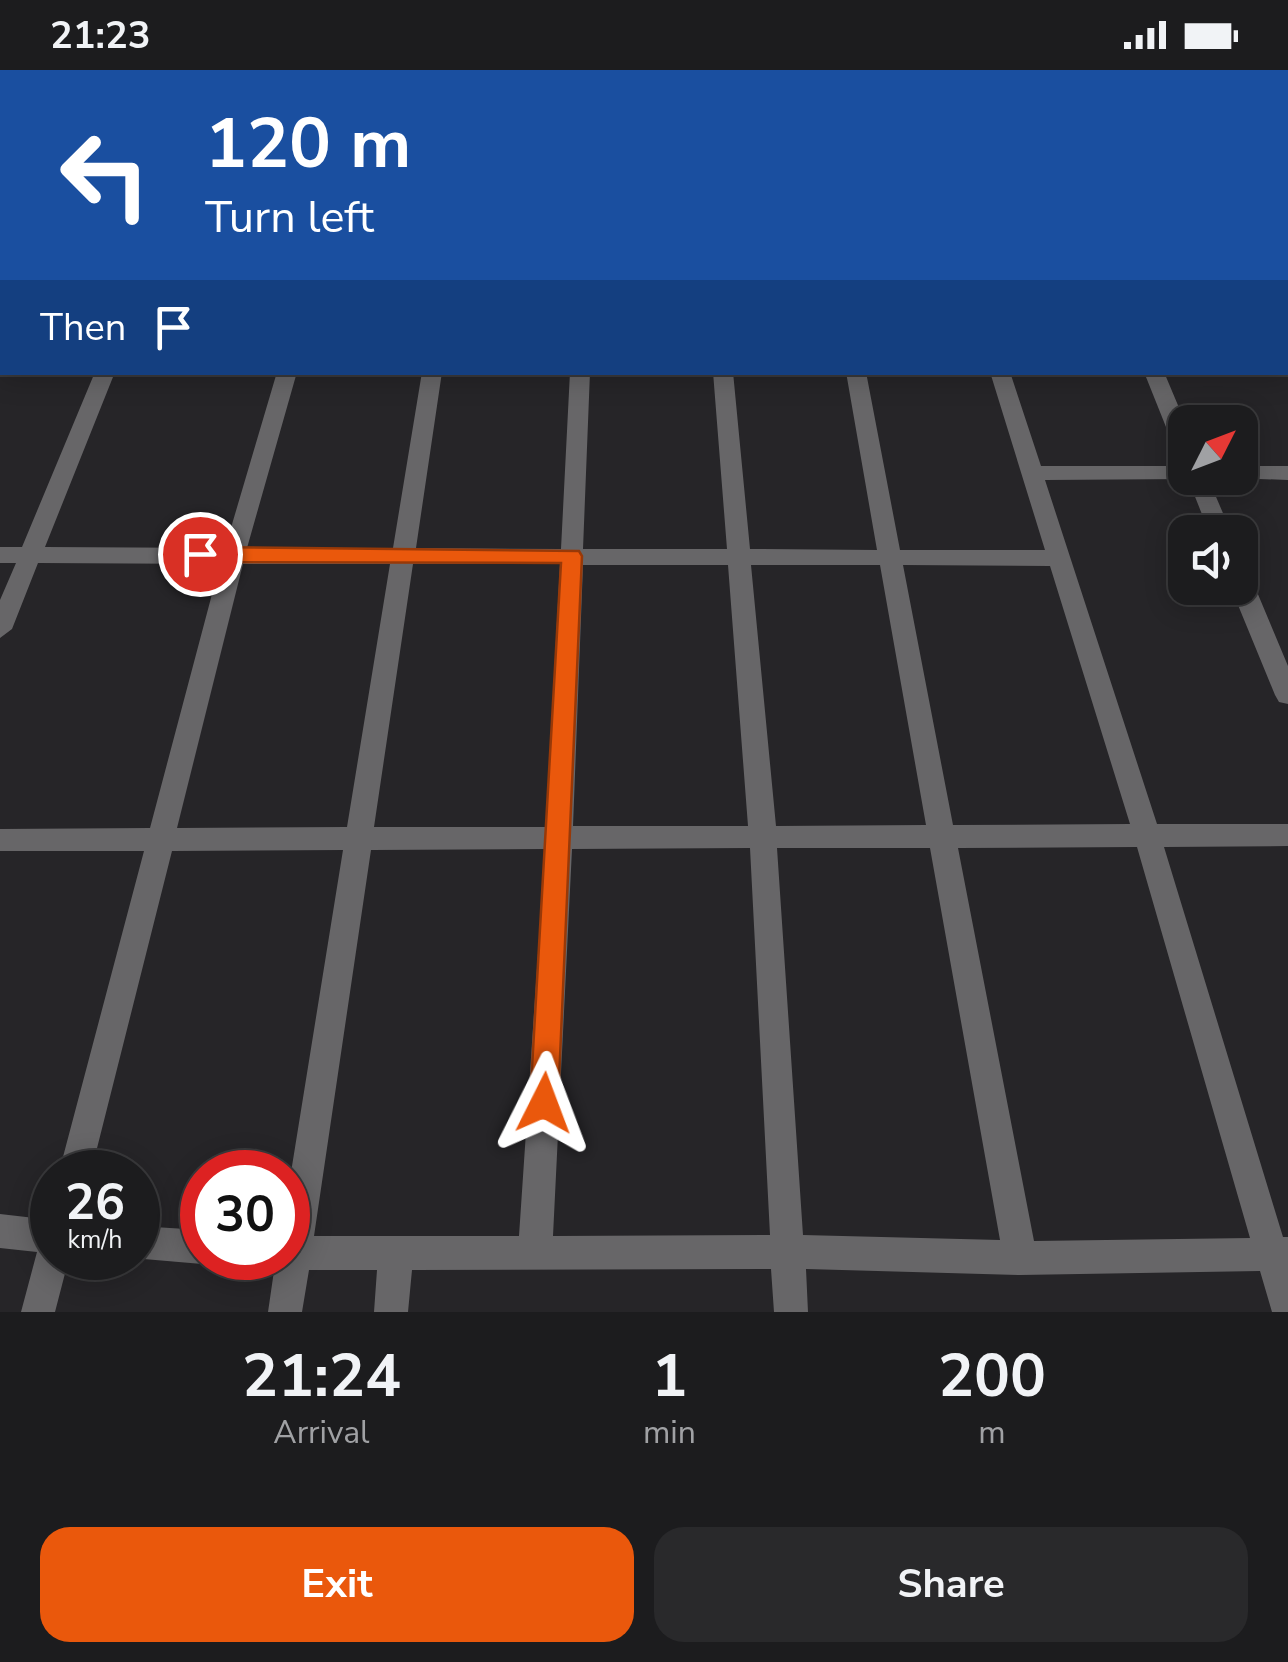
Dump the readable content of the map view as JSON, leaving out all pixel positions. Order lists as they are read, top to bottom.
{
  "north": "top right",
  "page": {
    "status": "21:23",
    "turn": ["120 m", "Turn left"],
    "then": "Then",
    "speed": "26 km/h",
    "limit": "30",
    "eta": [
      "21:24",
      "Arrival",
      "1",
      "min",
      "200",
      "m"
    ],
    "buttons": ["Exit", "Share"]
  }
}
